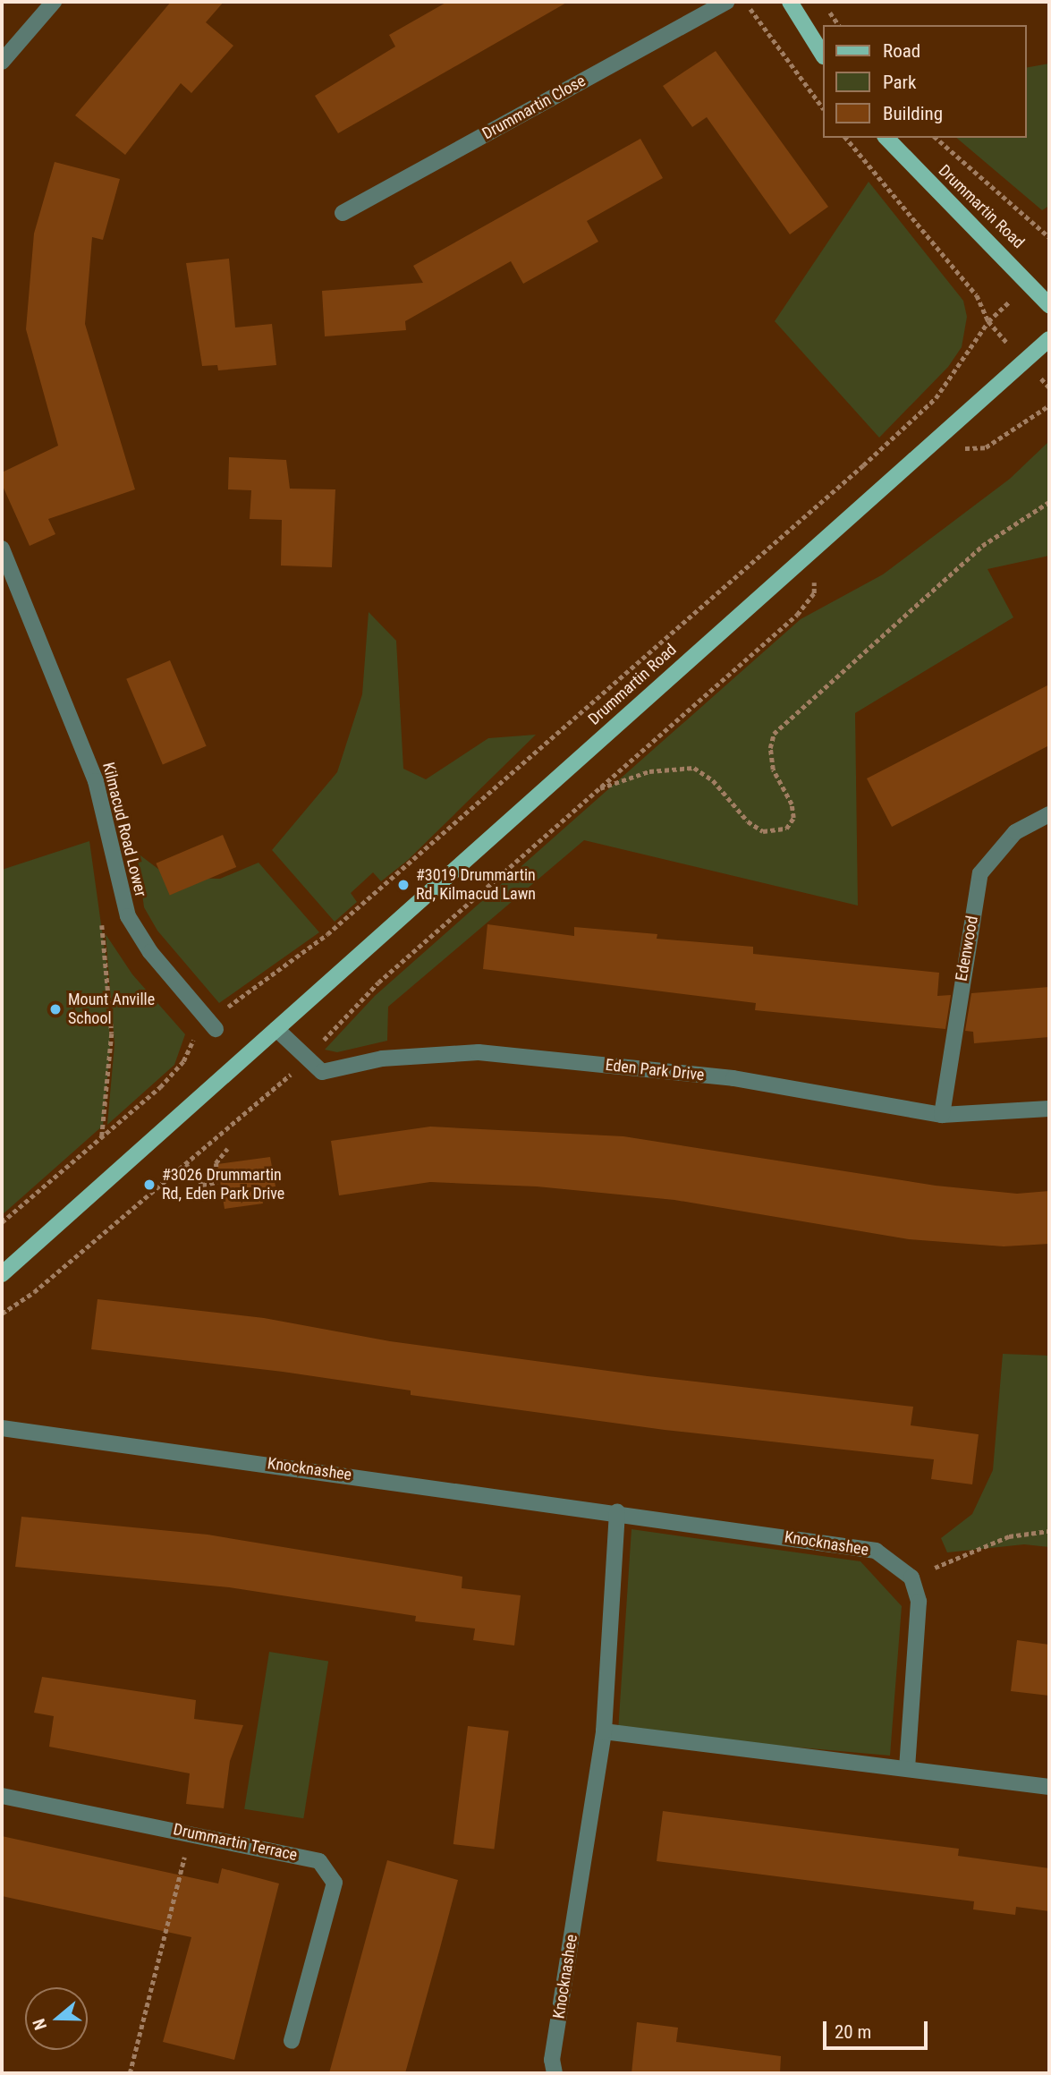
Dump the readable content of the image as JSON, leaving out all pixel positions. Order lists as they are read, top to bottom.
{
  "streets": {
    "main road": ["Drummartin Road"],
    "street": [
      "Drummartin Close",
      "Kilmacud Road Lower",
      "Edenwood",
      "Eden Park Drive",
      "Knocknashee",
      "Drummartin Terrace"
    ]
  },
  "crossings": [
    ["Drummartin Road", "Eden Park Drive"],
    ["Edenwood", "Eden Park Drive"]
  ],
  "places": ["#3019 Drummartin Rd, Kilmacud Lawn", "Mount Anville School", "#3026 Drummartin Rd, Eden Park Drive"],
  "legend": ["Road", "Park", "Building"],
  "scale_bar": "20 m",
  "north": "left"
}
